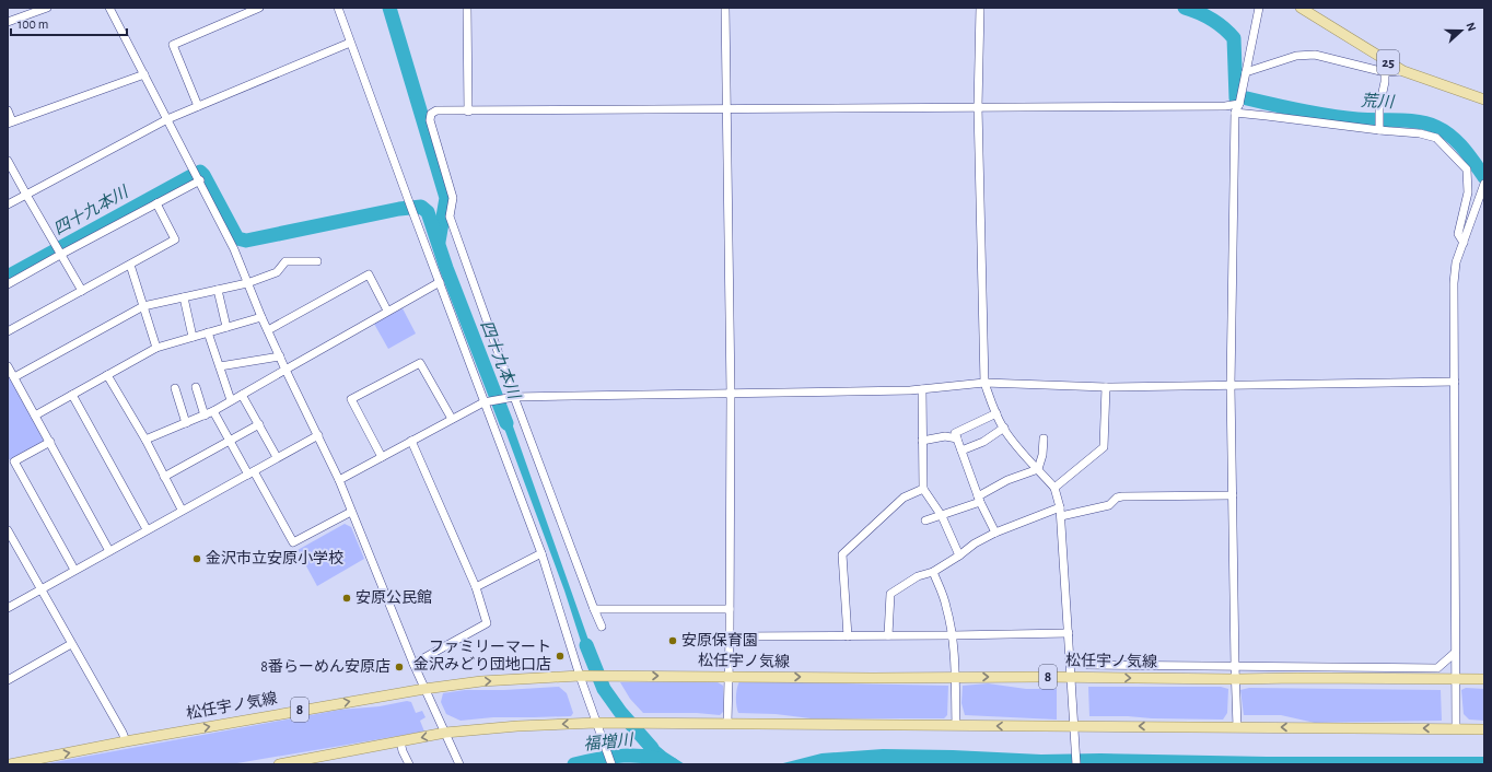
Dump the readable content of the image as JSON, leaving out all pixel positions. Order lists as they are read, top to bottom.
{
  "streets": {
    "main road": ["25", "松任宇ノ気線", "8"]
  },
  "water": ["荒川", "四十九本川", "福増川"],
  "places": [
    "金沢市立安原小学校",
    "安原公民館",
    "安原保育園",
    "ファミリーマート 金沢みどり団地口店",
    "8番らーめん安原店"
  ],
  "scale_bar": "100 m",
  "north": "right"
}
